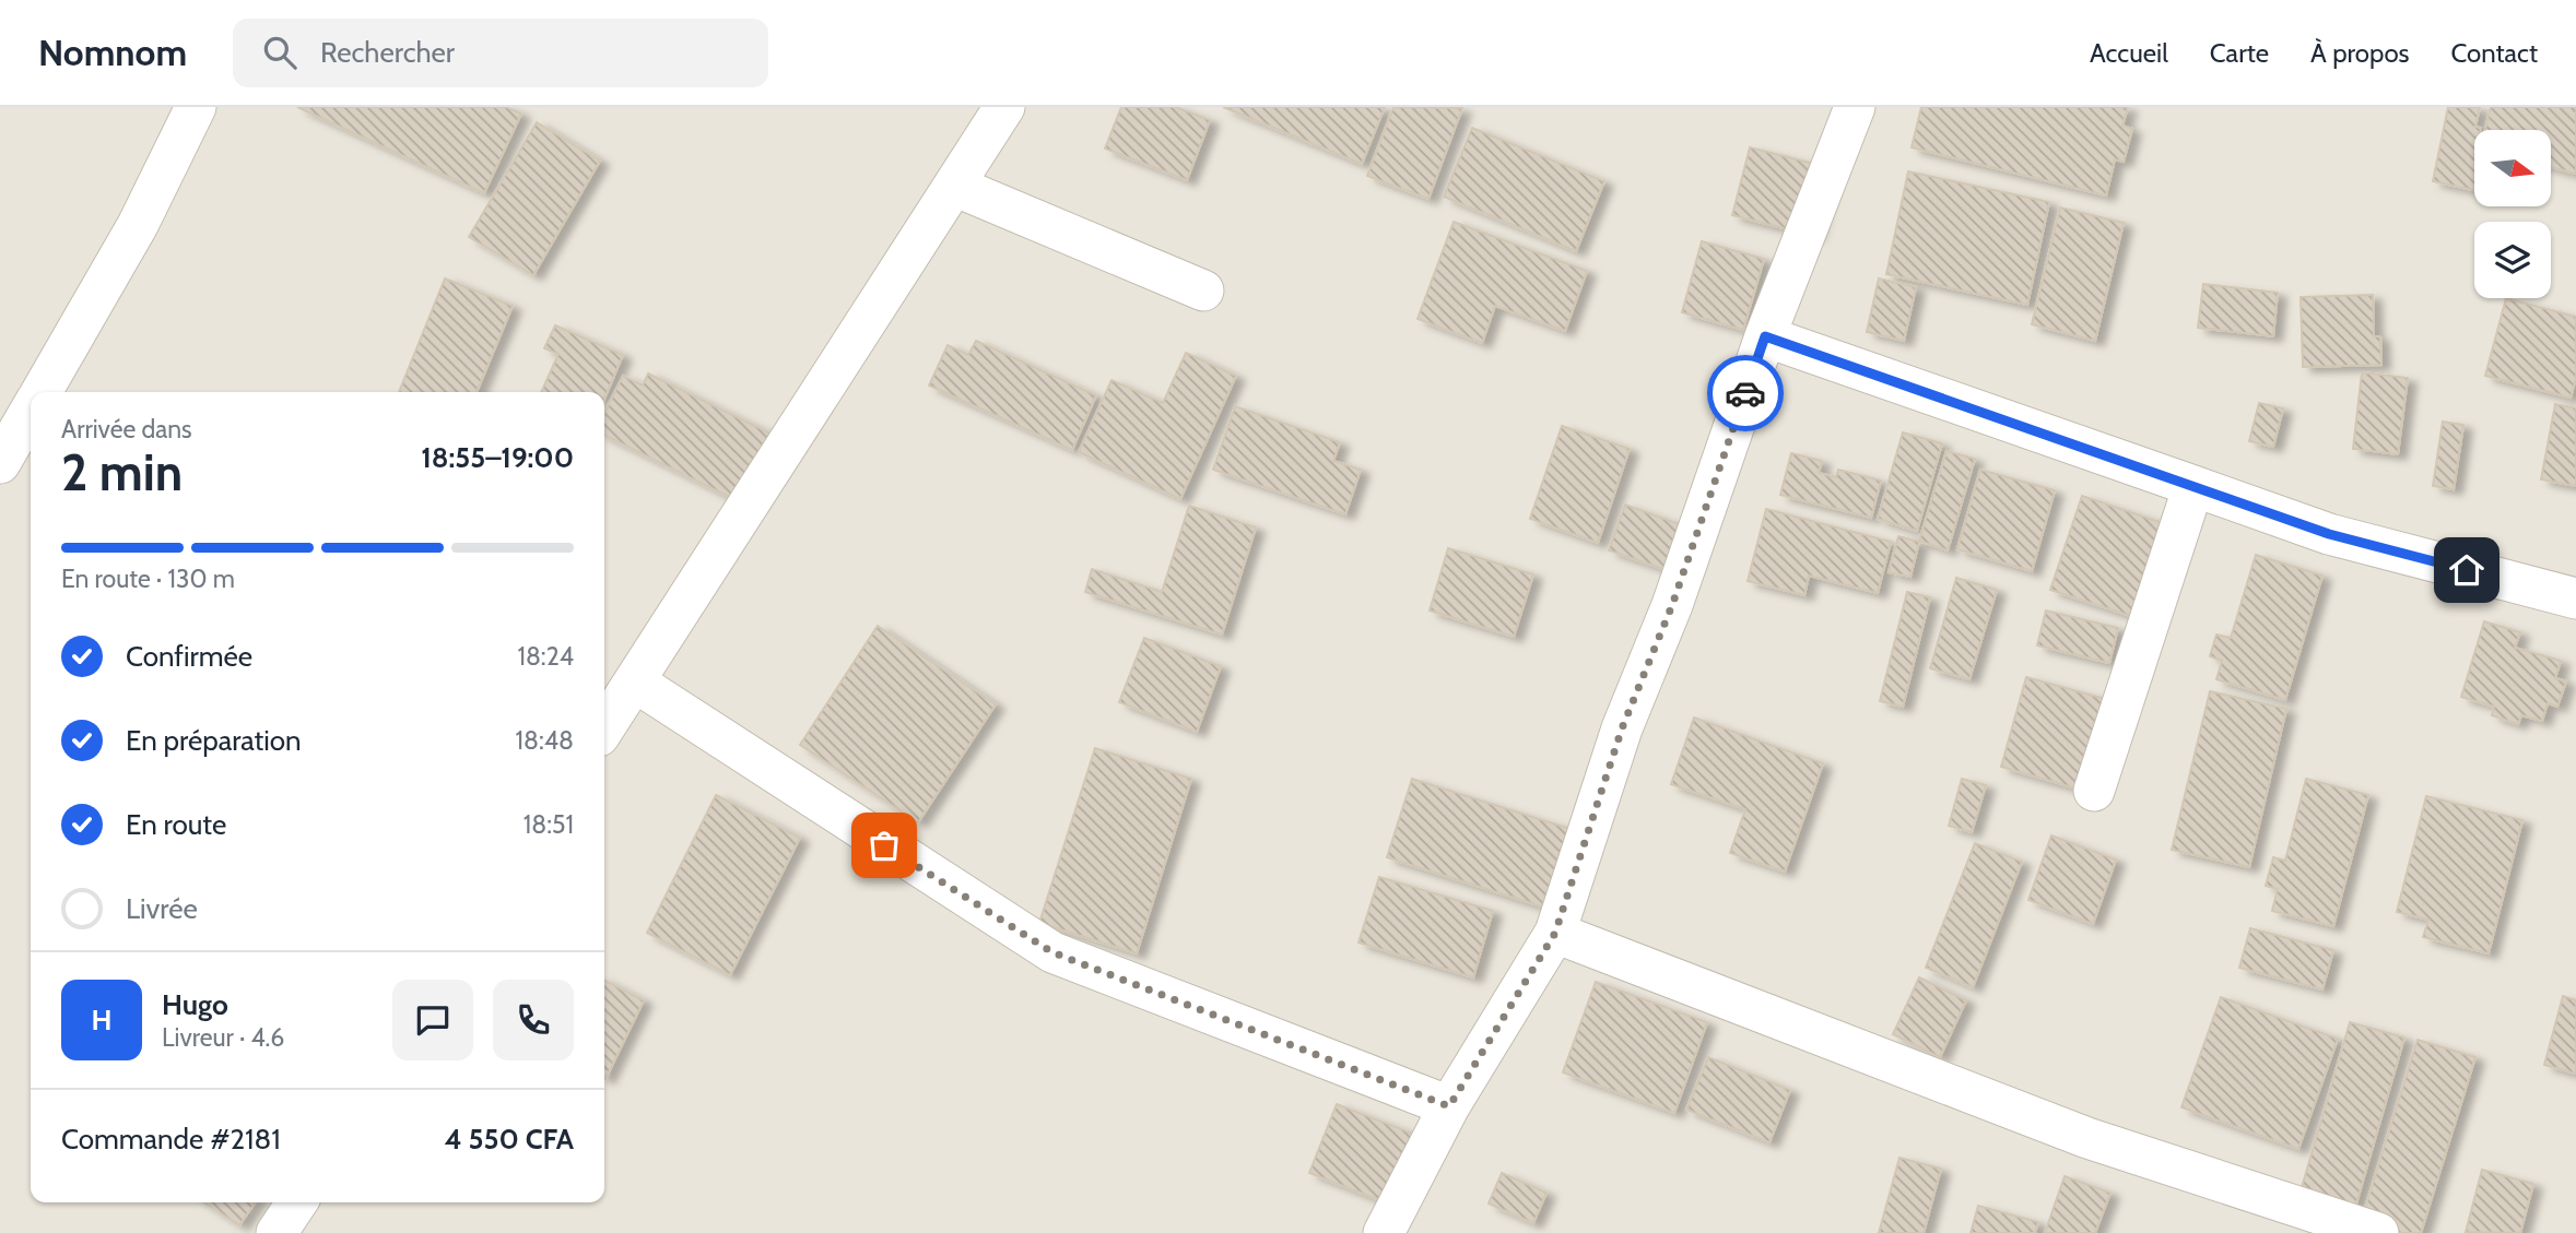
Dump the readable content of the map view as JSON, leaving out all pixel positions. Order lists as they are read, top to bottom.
{
  "north": "right",
  "page": {
    "header": "Nomnom",
    "search": "Rechercher",
    "nav": [
      "Accueil",
      "Carte",
      "À propos",
      "Contact"
    ],
    "heading": ["2 min", "Arrivée dans", "18:55–19:00"],
    "panel": [
      "Hugo",
      "Livreur · 4.6",
      "Commande #2181",
      "4 550 CFA"
    ],
    "bar": "En route · 130 m",
    "list": [
      ["Confirmée", "18:24"],
      ["En préparation", "18:48"],
      ["En route", "18:51"],
      "Livrée"
    ],
    "round": "H"
  }
}
